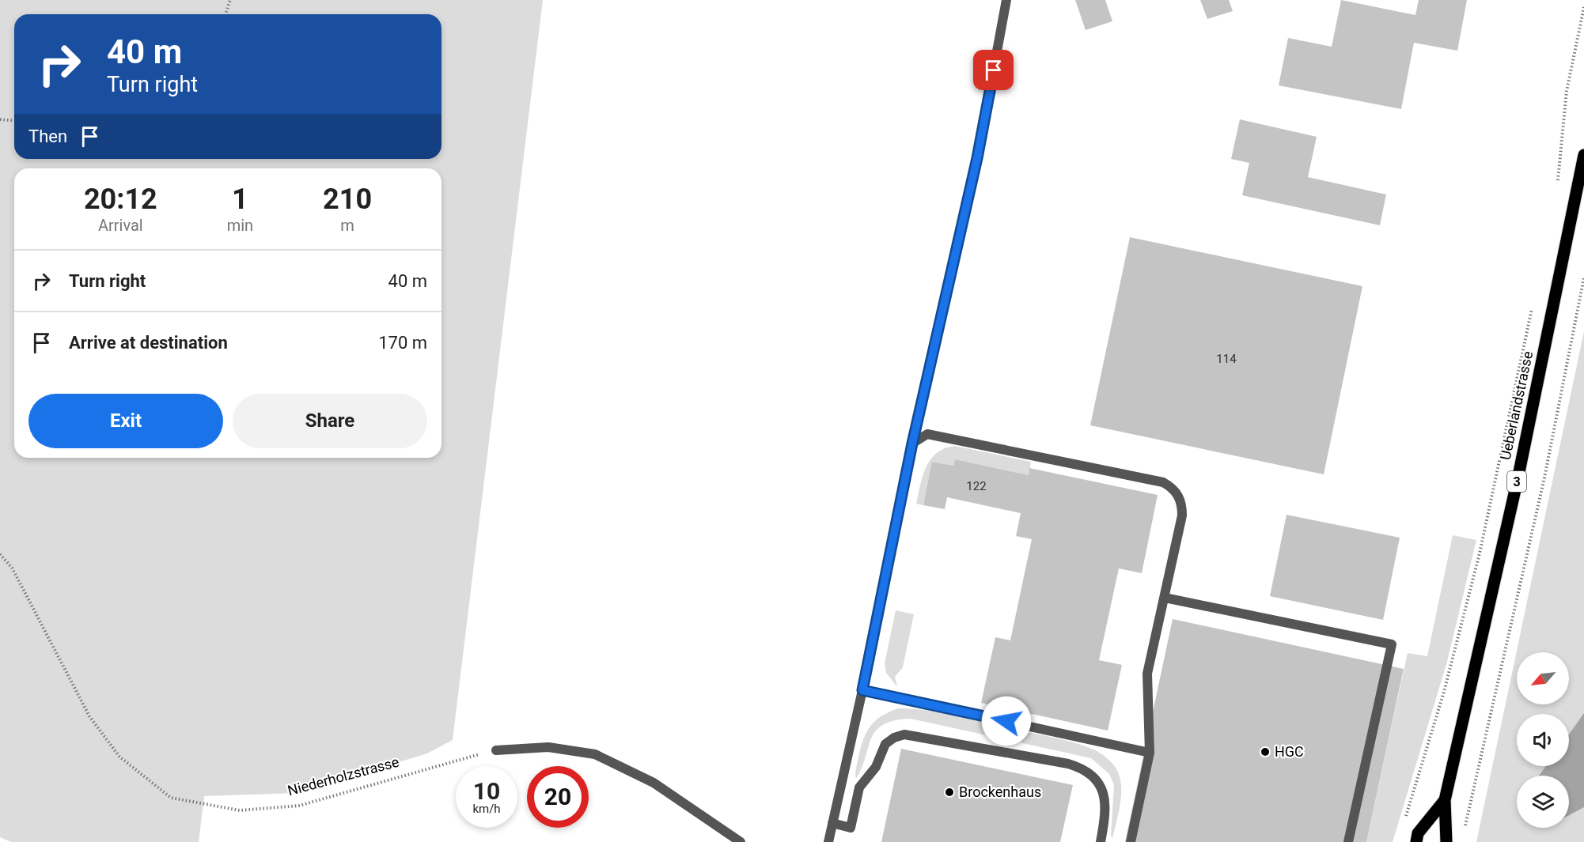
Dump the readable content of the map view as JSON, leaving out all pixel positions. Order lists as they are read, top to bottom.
{
  "streets": {
    "main road": ["Ueberlandstrasse", "3"],
    "path": ["Niederholzstrasse"]
  },
  "places": ["HGC", "Brockenhaus"],
  "house_numbers": ["114", "122"],
  "north": "bottom left",
  "page": {
    "turn": ["40 m", "Turn right"],
    "then": "Then",
    "eta": [
      "20:12",
      "Arrival",
      "1",
      "min",
      "210",
      "m"
    ],
    "list": [
      {
        "name": "Turn right",
        "value": "40 m"
      },
      {
        "name": "Arrive at destination",
        "value": "170 m"
      }
    ],
    "buttons": ["Exit", "Share"],
    "speed": "10 km/h",
    "limit": "20"
  }
}
